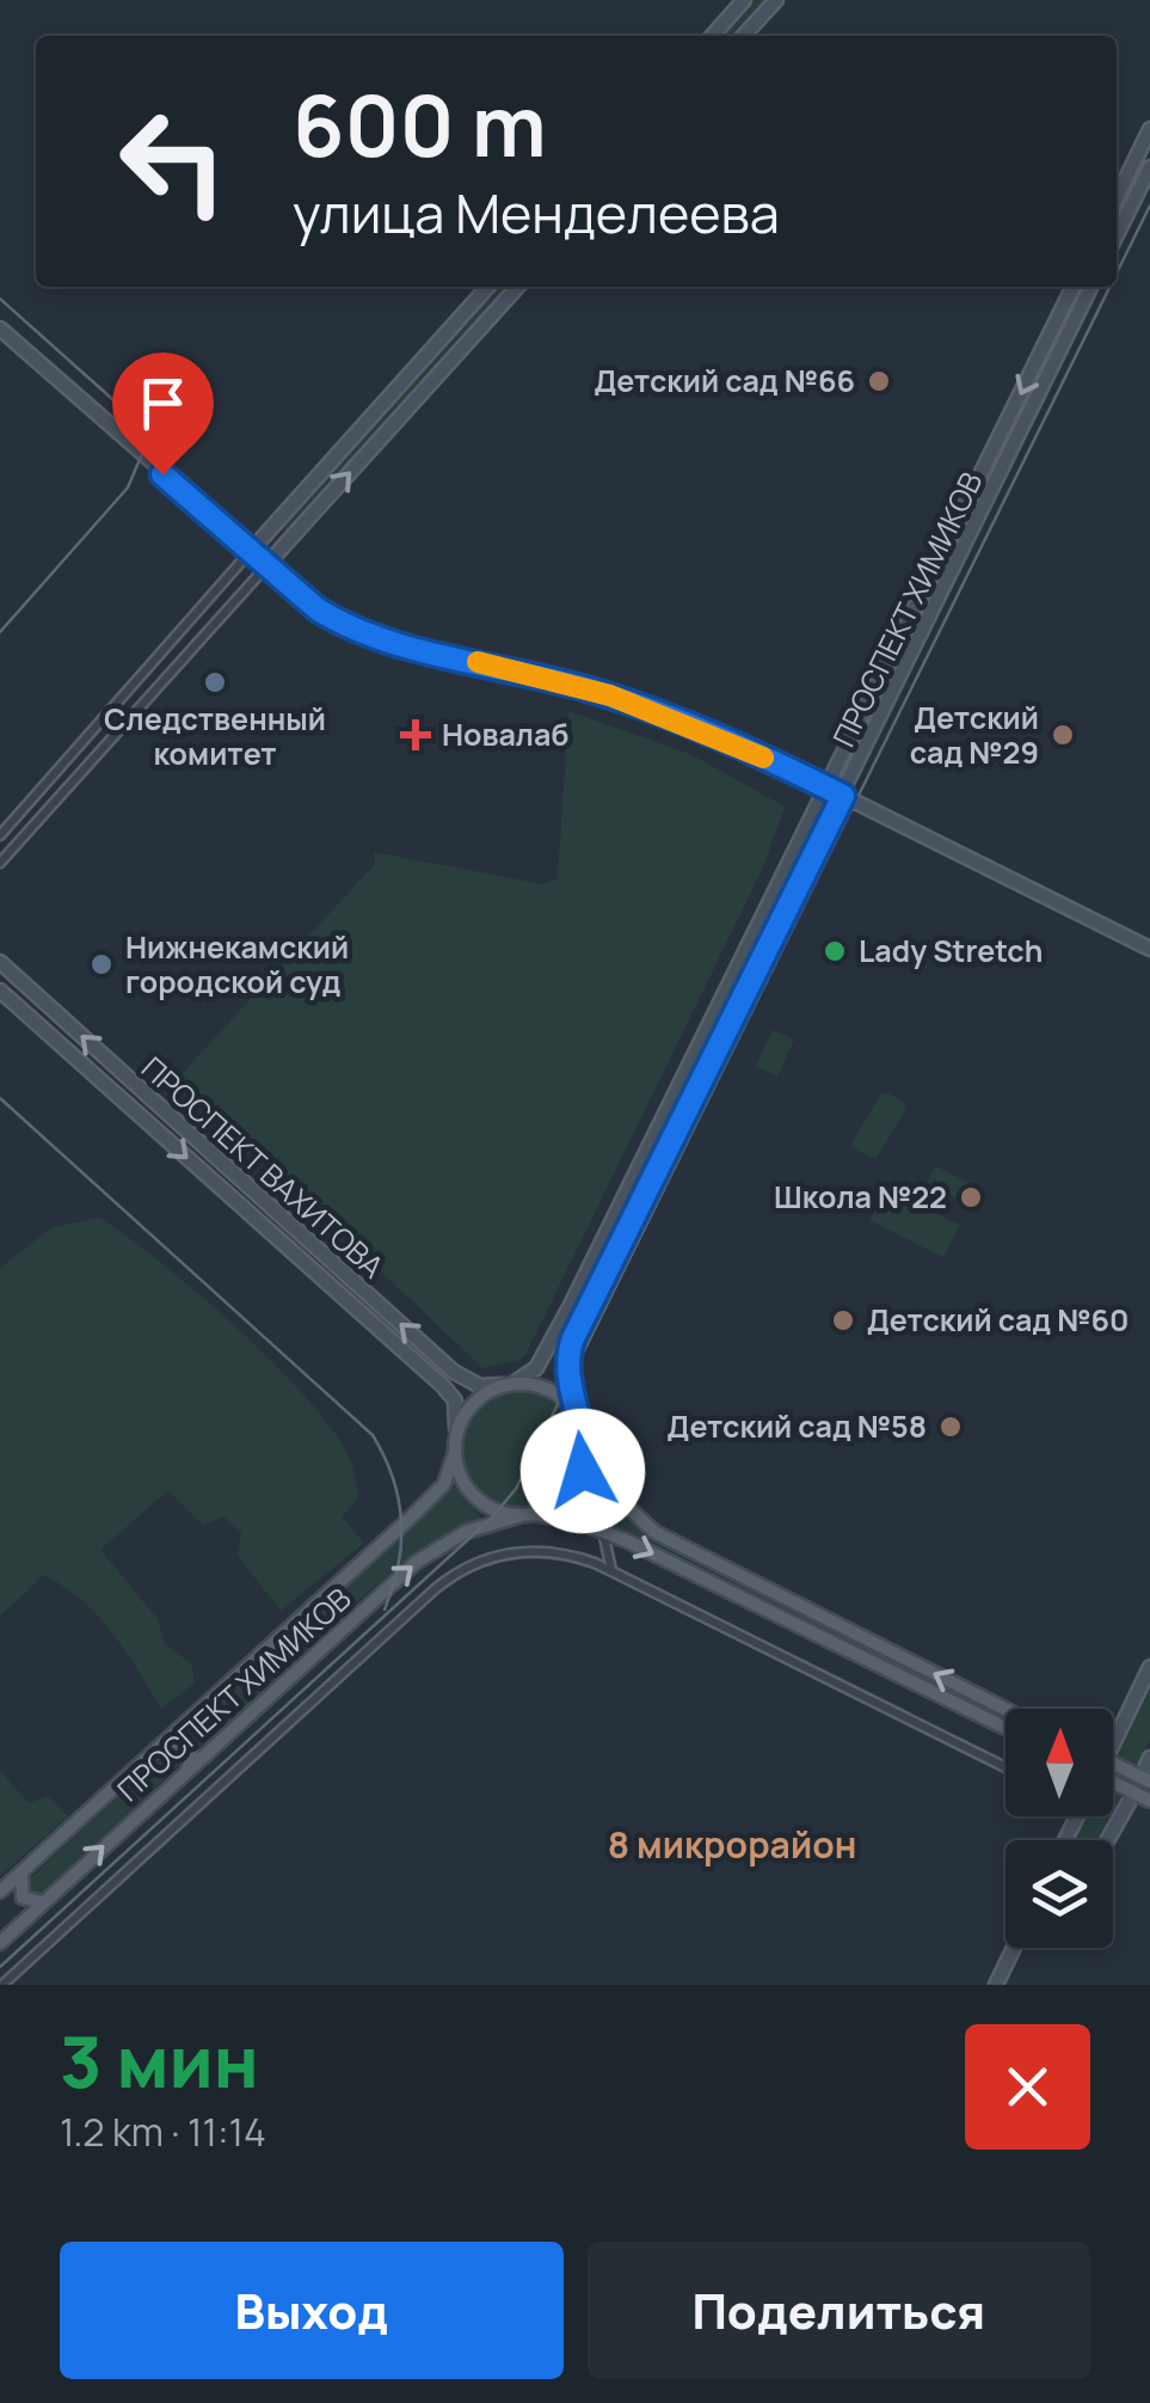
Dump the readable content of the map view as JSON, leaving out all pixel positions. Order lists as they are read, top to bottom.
{
  "streets": {
    "main road": ["ПРОСПЕКТ ХИМИКОВ", "ПРОСПЕКТ ВАХИТОВА"]
  },
  "crossings": [
    ["ПРОСПЕКТ ХИМИКОВ", "ПРОСПЕКТ ВАХИТОВА"]
  ],
  "districts": ["8 микрорайон"],
  "places": {
    "other": [
      "Детский сад №66",
      "Следственный комитет",
      "Детский сад №29",
      "Lady Stretch",
      "Нижнекамский городской суд",
      "Школа №22",
      "Детский сад №60",
      "Детский сад №58"
    ],
    "health": ["Новалаб"]
  },
  "north": "top",
  "page": {
    "turn": ["600 m", "улица Менделеева"],
    "heading": ["3 мин", "1.2 km · 11:14"],
    "buttons": ["Выход", "Поделиться"]
  }
}
